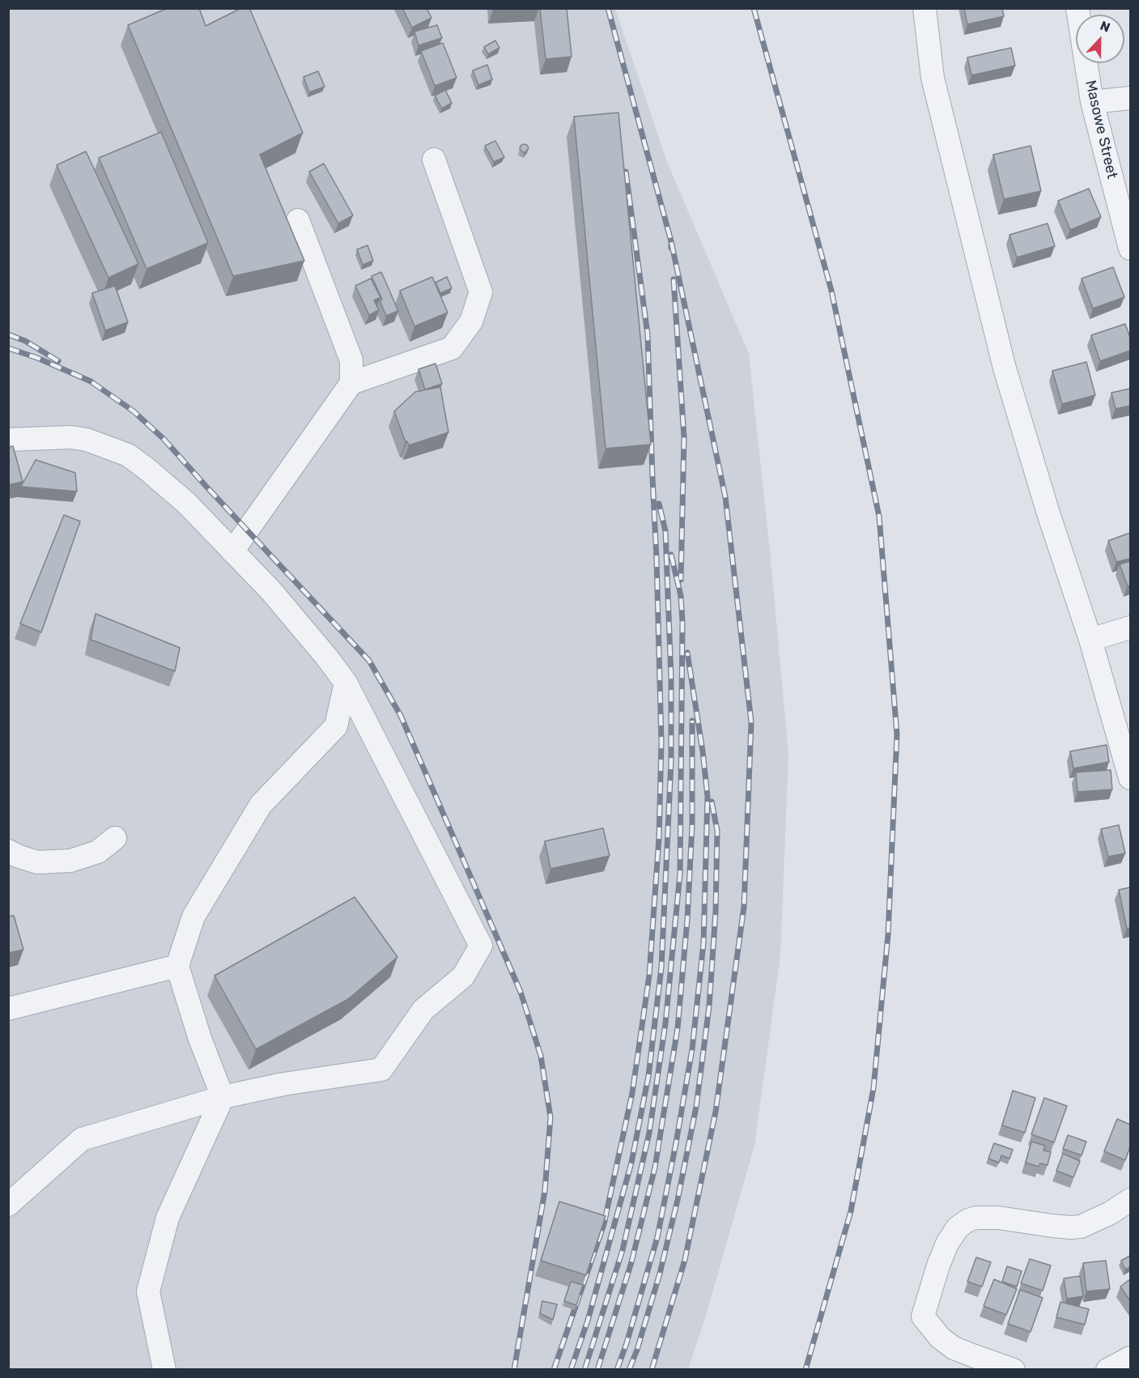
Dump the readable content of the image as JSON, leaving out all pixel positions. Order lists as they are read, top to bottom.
{
  "streets": {
    "street": ["Masowe Street"]
  },
  "north": "top"
}
